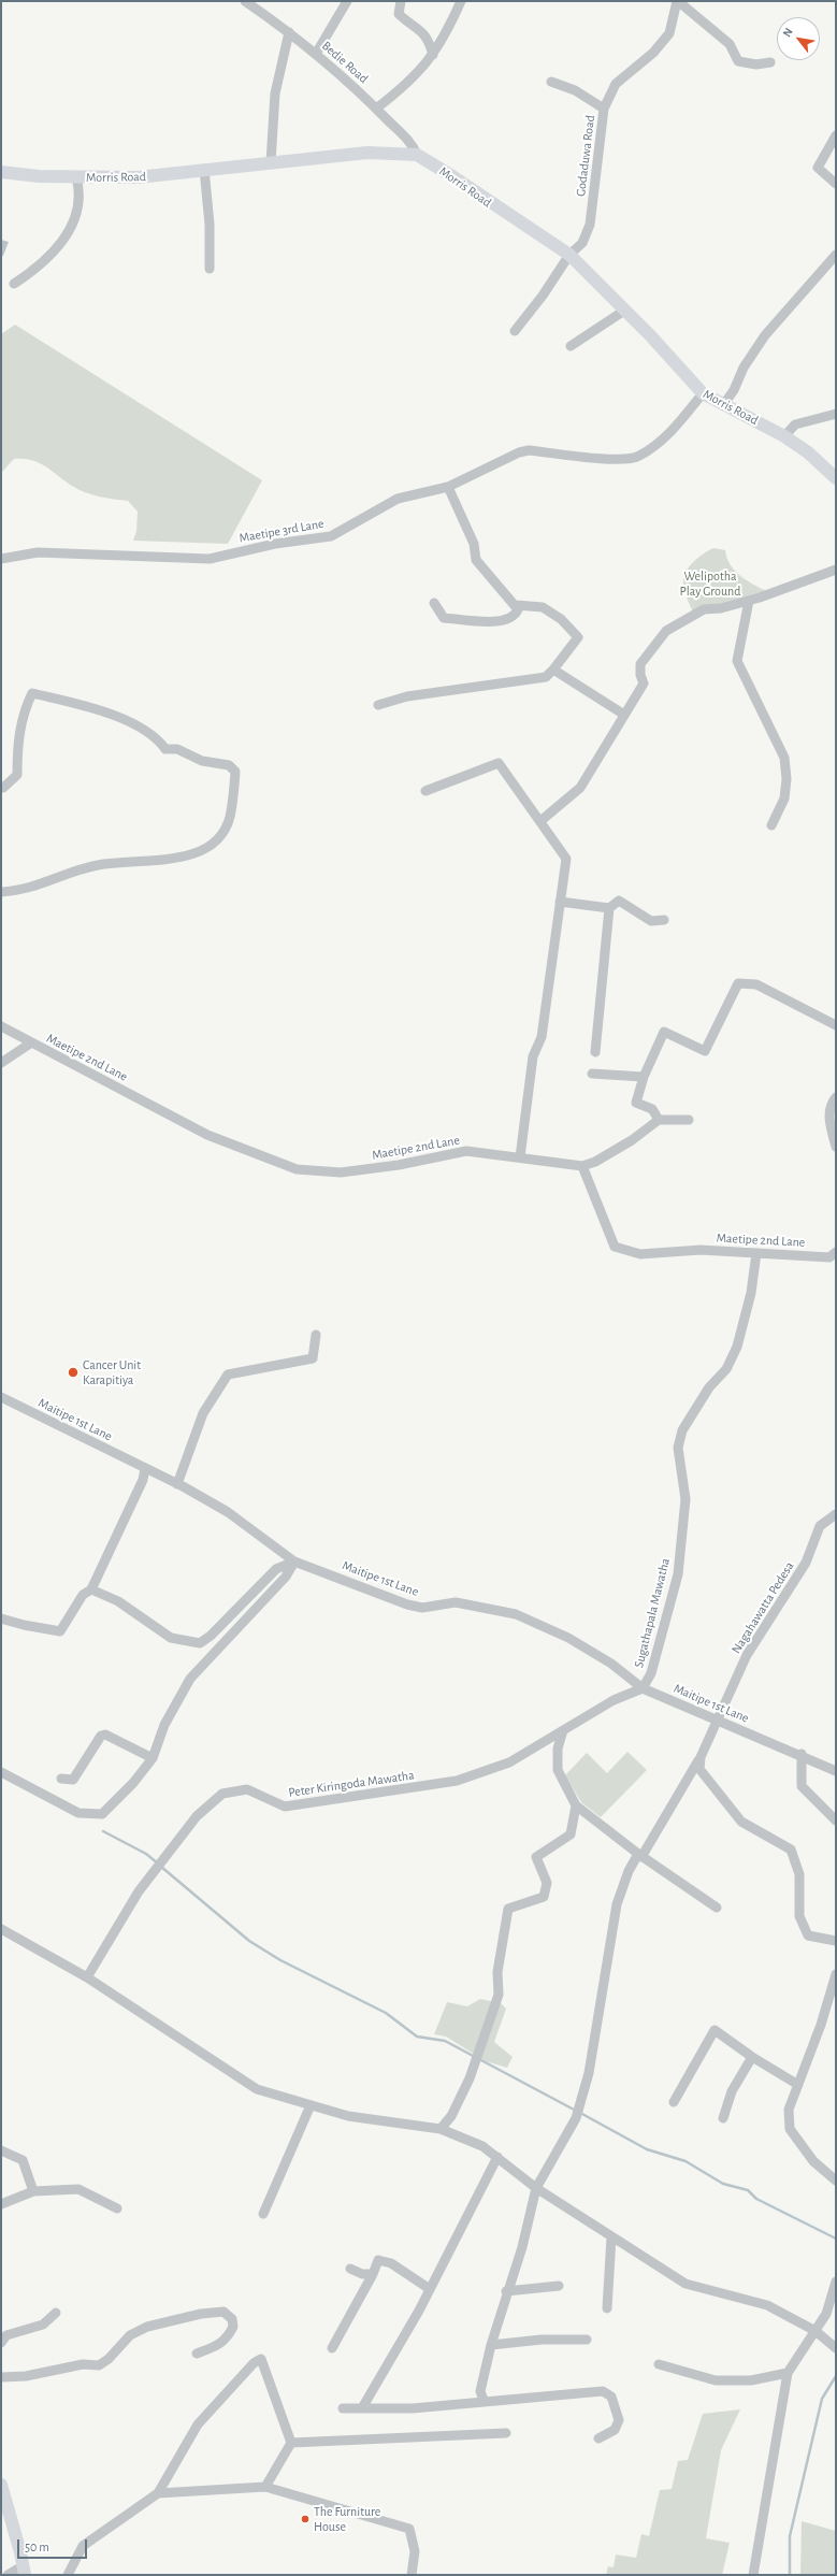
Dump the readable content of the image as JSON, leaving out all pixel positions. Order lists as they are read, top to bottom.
{
  "streets": {
    "main road": ["Morris Road"],
    "street": [
      "Bedie Road",
      "Godaduwa Road",
      "Maetipe 3rd Lane",
      "Maetipe 2nd Lane",
      "Maitipe 1st Lane",
      "Nagahawatta Pedesa",
      "Sugathapala Mawatha",
      "Peter Kiringoda Mawatha"
    ]
  },
  "crossings": [
    ["Bedie Road", "Morris Road"],
    ["Godaduwa Road", "Morris Road"],
    ["Morris Road", "Maetipe 3rd Lane"],
    ["Maetipe 2nd Lane", "Sugathapala Mawatha"],
    ["Maitipe 1st Lane", "Nagahawatta Pedesa"],
    ["Maitipe 1st Lane", "Sugathapala Mawatha"],
    ["Maitipe 1st Lane", "Peter Kiringoda Mawatha"],
    ["Sugathapala Mawatha", "Peter Kiringoda Mawatha"]
  ],
  "parks": ["Welipotha Play Ground"],
  "places": ["Cancer Unit Karapitiya", "The Furniture House"],
  "scale_bar": "50 m",
  "north": "top left"
}
